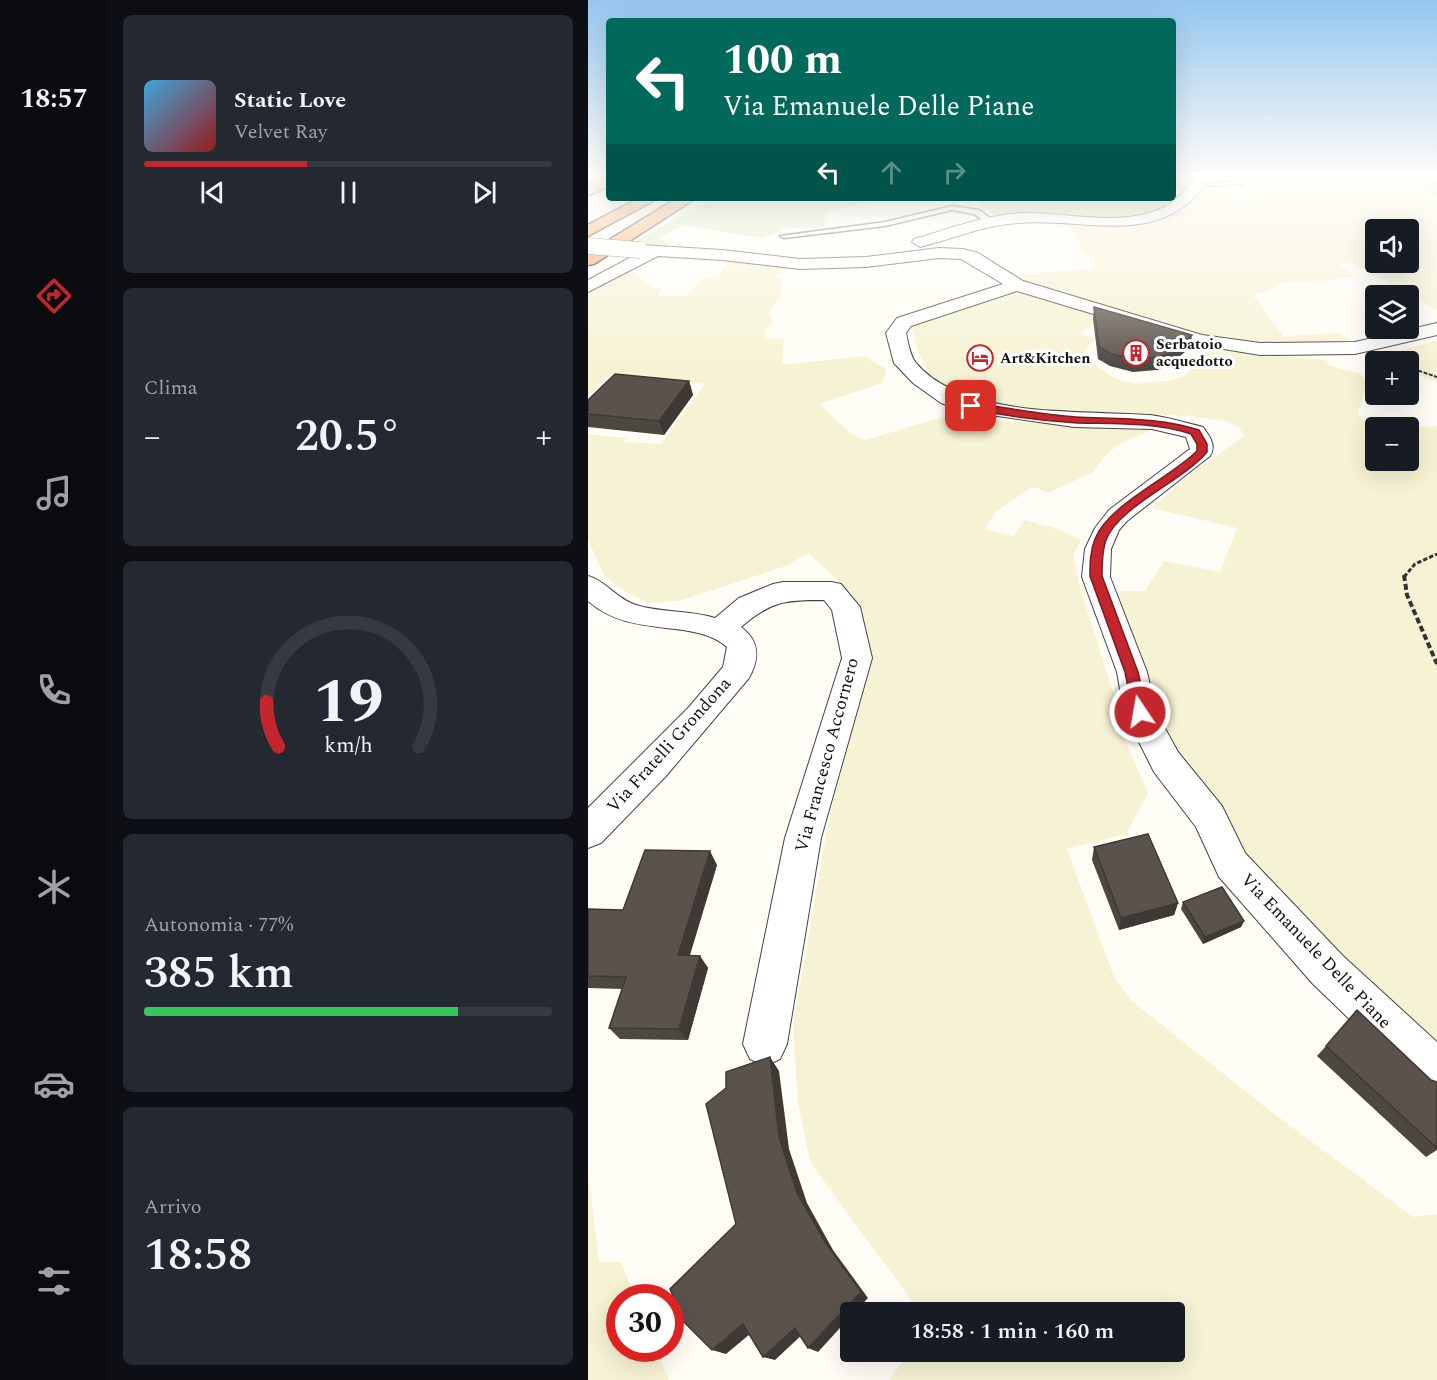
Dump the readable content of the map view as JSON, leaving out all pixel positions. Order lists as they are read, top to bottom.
{
  "streets": {
    "street": ["Via Fratelli Grondona", "Via Francesco Accornero", "Via Emanuele Delle Piane"]
  },
  "crossings": [
    ["Via Fratelli Grondona", "Via Francesco Accornero"]
  ],
  "places": {
    "building": ["Serbatoio acquedotto"],
    "hotel": ["Art&Kitchen"]
  },
  "page": {
    "tabs": "18:57",
    "turn": ["100 m", "Via Emanuele Delle Piane"],
    "song": ["Static Love", "Velvet Ray"],
    "map_buttons": ["+", "−"],
    "tile": [
      "Clima",
      ["Autonomia · 77%", "385 km"],
      ["Arrivo", "18:58"]
    ],
    "heat": ["−", "20.5°", "+"],
    "limit": "30",
    "trip": "18:58 · 1 min · 160 m",
    "gauge": ["19", "km/h"]
  }
}
